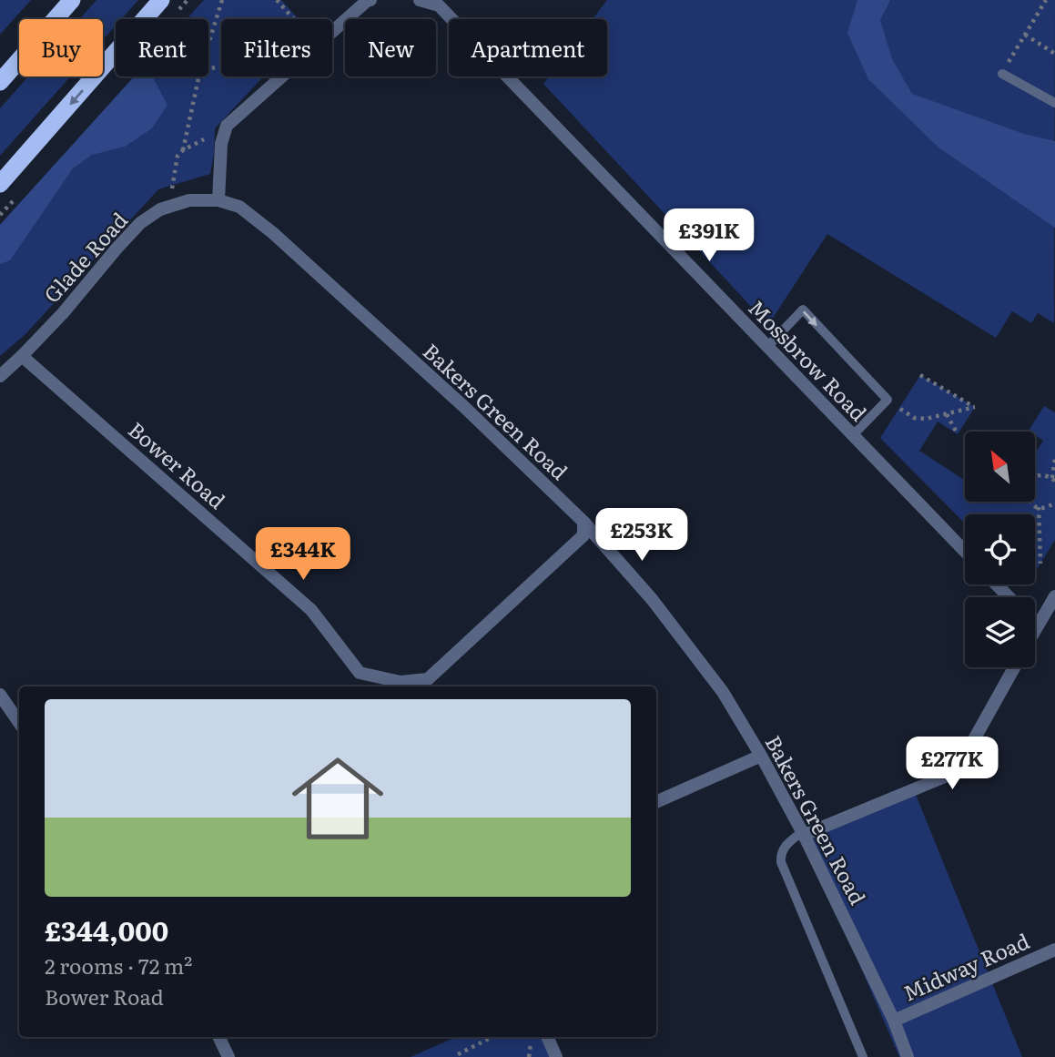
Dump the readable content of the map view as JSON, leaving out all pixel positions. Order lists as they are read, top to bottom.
{
  "streets": {
    "street": [
      "Glade Road",
      "Mossbrow Road",
      "Bakers Green Road",
      "Bower Road",
      "Midway Road"
    ]
  },
  "crossings": [
    ["Glade Road", "Bakers Green Road"],
    ["Glade Road", "Bower Road"],
    ["Bakers Green Road", "Bower Road"],
    ["Bakers Green Road", "Midway Road"]
  ],
  "north": "top left",
  "page": {
    "chip": [
      "Buy",
      "Rent",
      "Filters",
      "New",
      "Apartment"
    ],
    "price": [
      "£391K",
      "£253K",
      "£344K",
      "£277K"
    ],
    "list": [
      {
        "name": "£344,000",
        "note": "2 rooms · 72 m² · Bower Road"
      }
    ]
  }
}
